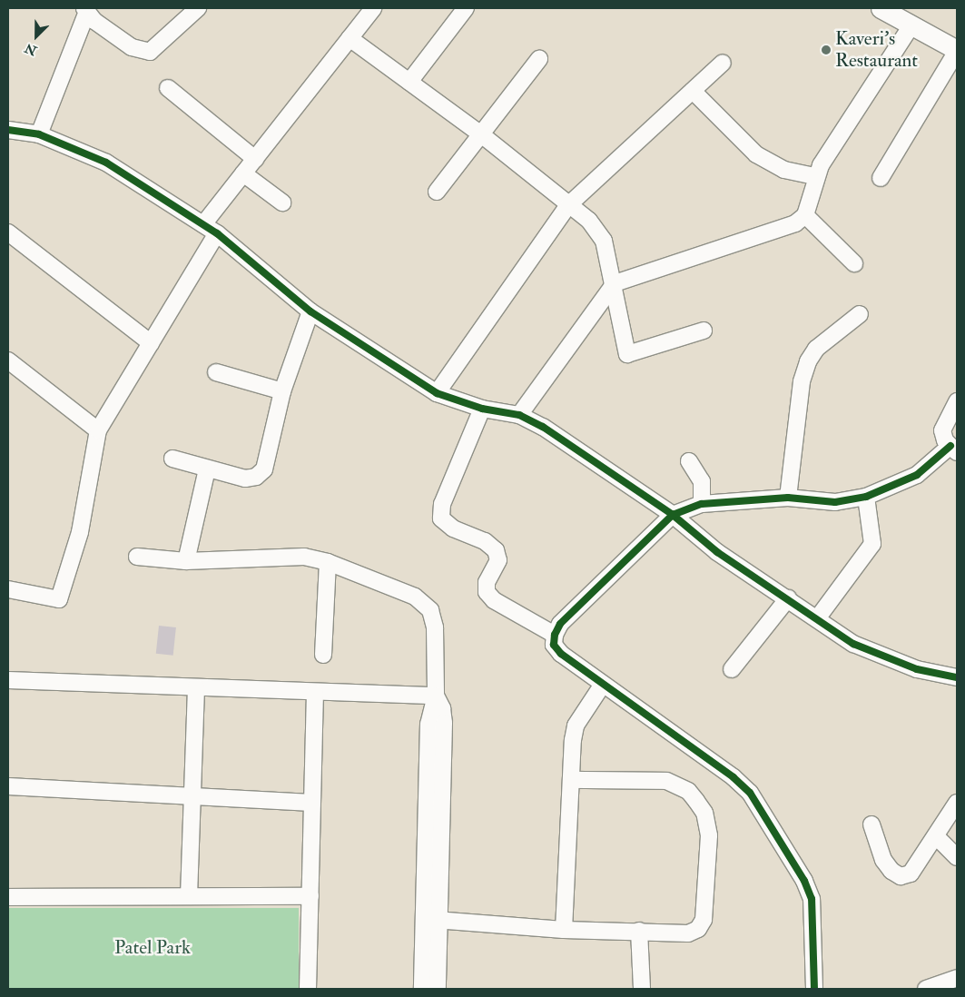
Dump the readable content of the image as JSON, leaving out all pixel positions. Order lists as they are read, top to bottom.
{
  "parks": ["Patel Park"],
  "places": ["Kaveri's Restaurant"],
  "north": "bottom left"
}
